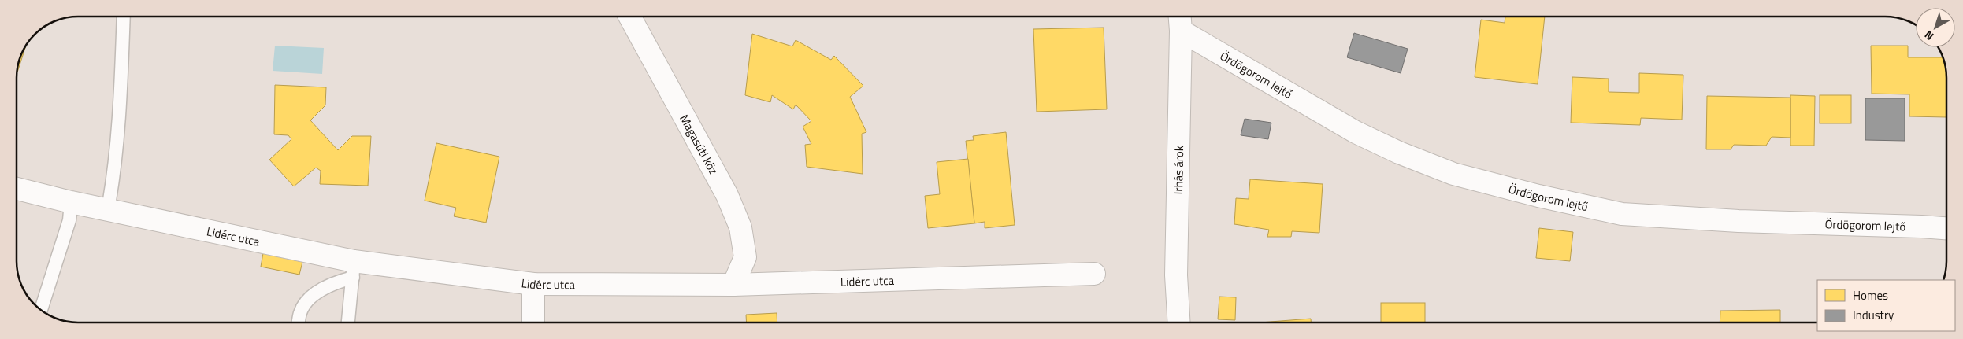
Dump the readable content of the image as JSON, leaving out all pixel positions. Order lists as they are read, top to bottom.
{
  "streets": {
    "street": [
      "Ördögorom lejtő",
      "Magasúti köz",
      "Irhás árok",
      "Lidérc utca"
    ]
  },
  "crossings": [
    ["Ördögorom lejtő", "Irhás árok"],
    ["Magasúti köz", "Lidérc utca"]
  ],
  "legend": ["Homes", "Industry"],
  "north": "bottom left"
}
